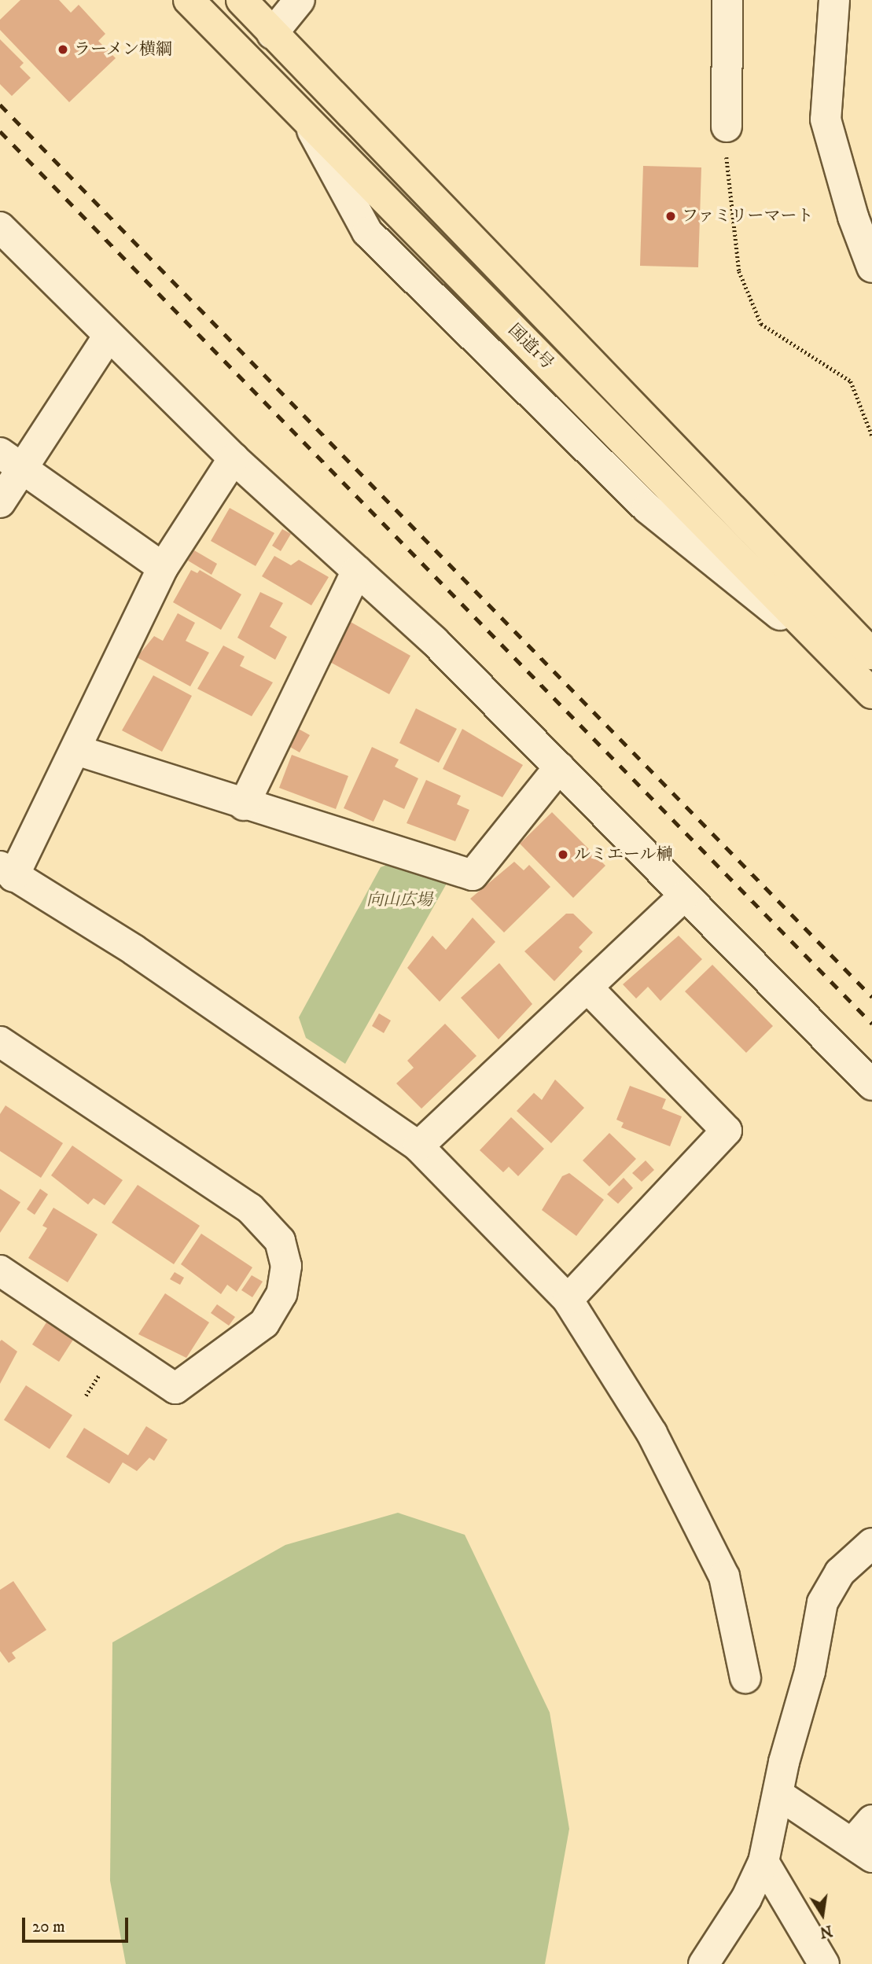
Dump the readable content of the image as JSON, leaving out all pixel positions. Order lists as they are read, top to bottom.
{
  "streets": {
    "highway": ["国道1号"]
  },
  "parks": ["向山広場"],
  "places": ["ラーメン横綱", "ファミリーマート", "ルミエール榊"],
  "scale_bar": "20 m",
  "north": "bottom"
}
